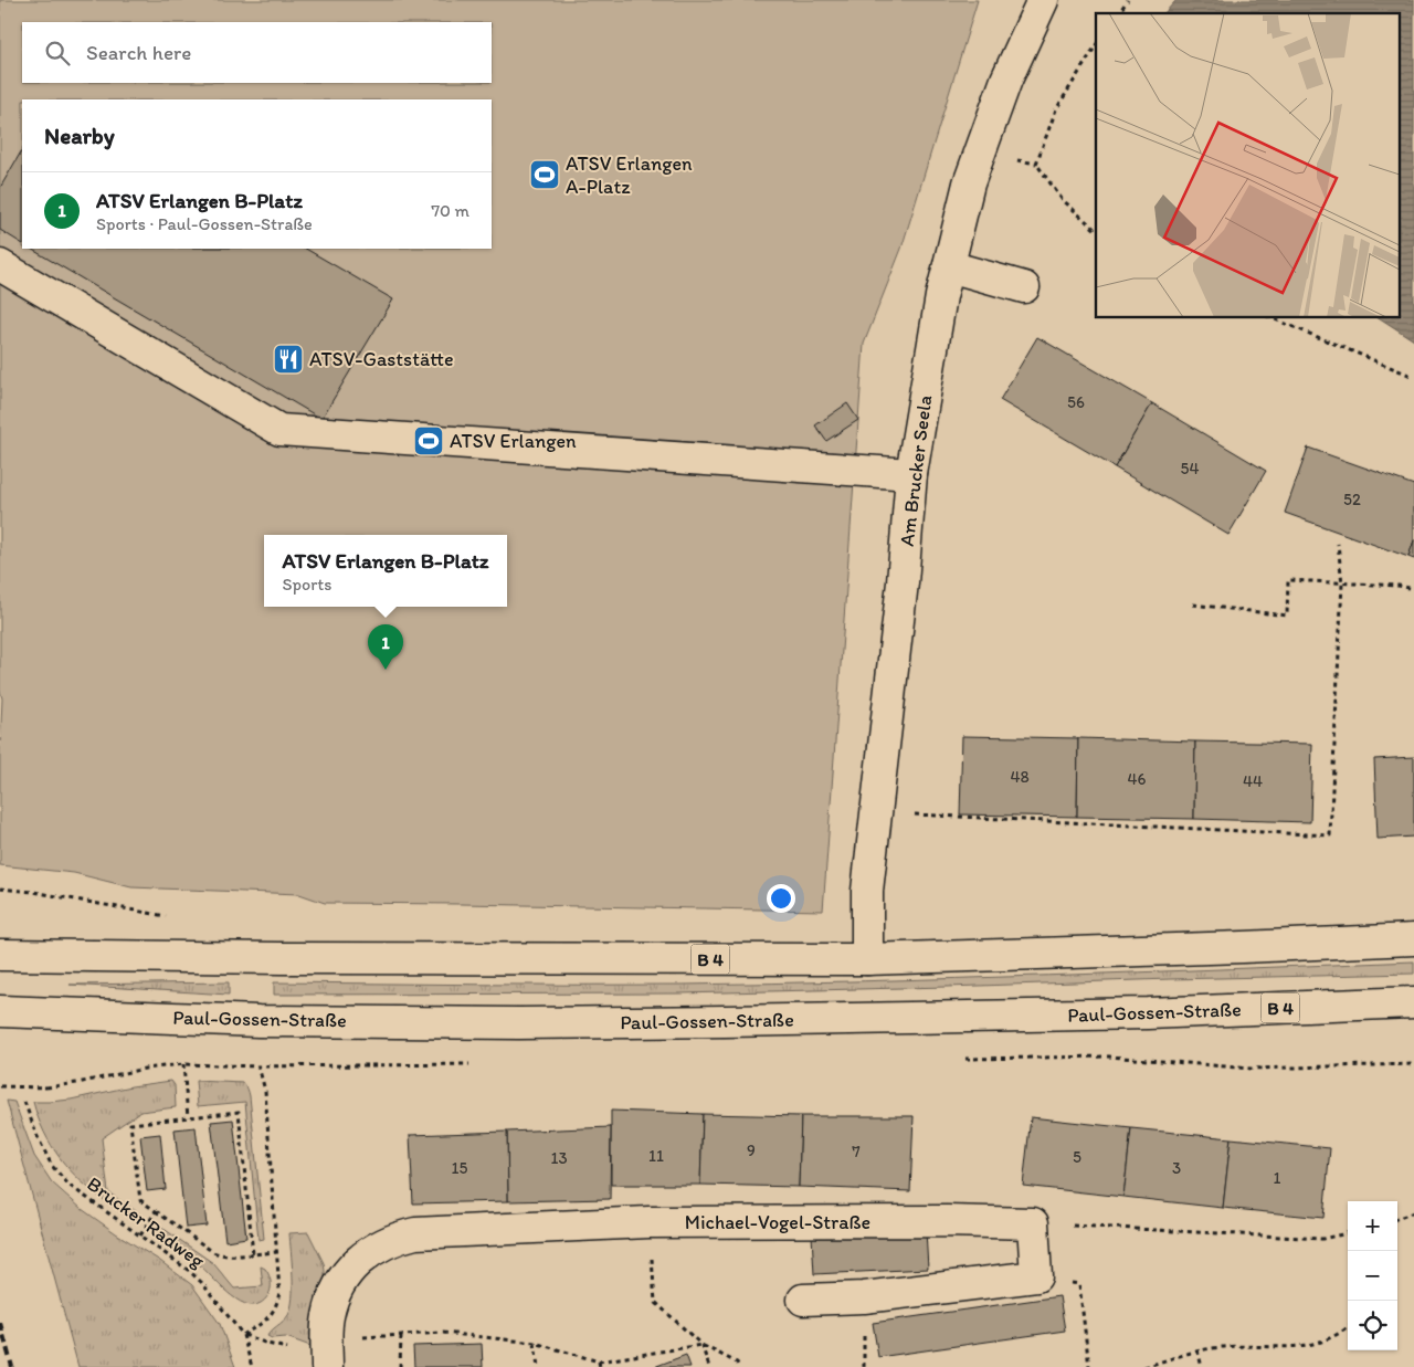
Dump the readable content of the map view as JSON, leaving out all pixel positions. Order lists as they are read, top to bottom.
{
  "streets": {
    "main road": [
      "Am Brucker Seela",
      "B 4",
      "Paul-Gossen-Straße",
      "Michael-Vogel-Straße"
    ],
    "path": ["Brucker Radweg"]
  },
  "crossings": [
    ["Am Brucker Seela", "B 4"]
  ],
  "places": {
    "sports": ["ATSV Erlangen A-Platz", "ATSV Erlangen"],
    "restaurant": ["ATSV-Gaststätte"]
  },
  "house_numbers": [
    "56",
    "54",
    "52",
    "48",
    "46",
    "44",
    "9",
    "7",
    "11",
    "5",
    "13",
    "15",
    "3",
    "1"
  ],
  "page": {
    "search": "Search here",
    "heading": "Nearby",
    "list": [
      {
        "mark": "1",
        "name": "ATSV Erlangen B-Platz",
        "note": "Sports · Paul-Gossen-Straße",
        "value": "70 m"
      }
    ],
    "popup": ["ATSV Erlangen B-Platz", "Sports"],
    "pins": "1",
    "map_buttons": ["+", "−"]
  }
}
